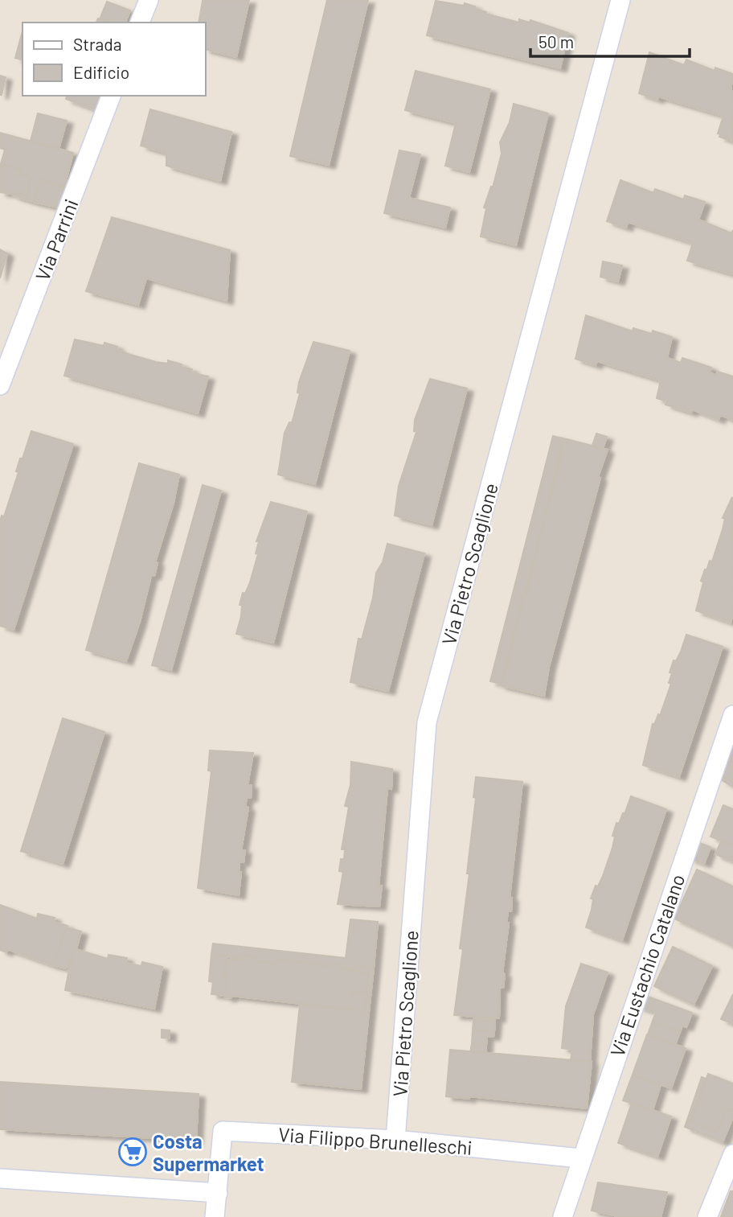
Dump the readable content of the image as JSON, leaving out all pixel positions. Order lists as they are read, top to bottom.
{
  "streets": {
    "street": [
      "Via Parrini",
      "Via Pietro Scaglione",
      "Via Eustachio Catalano",
      "Via Filippo Brunelleschi"
    ]
  },
  "crossings": [
    ["Via Pietro Scaglione", "Via Filippo Brunelleschi"],
    ["Via Eustachio Catalano", "Via Filippo Brunelleschi"]
  ],
  "places": {
    "supermarket": ["Costa Supermarket"]
  },
  "legend": ["Strada", "Edificio"],
  "scale_bar": "50 m"
}
